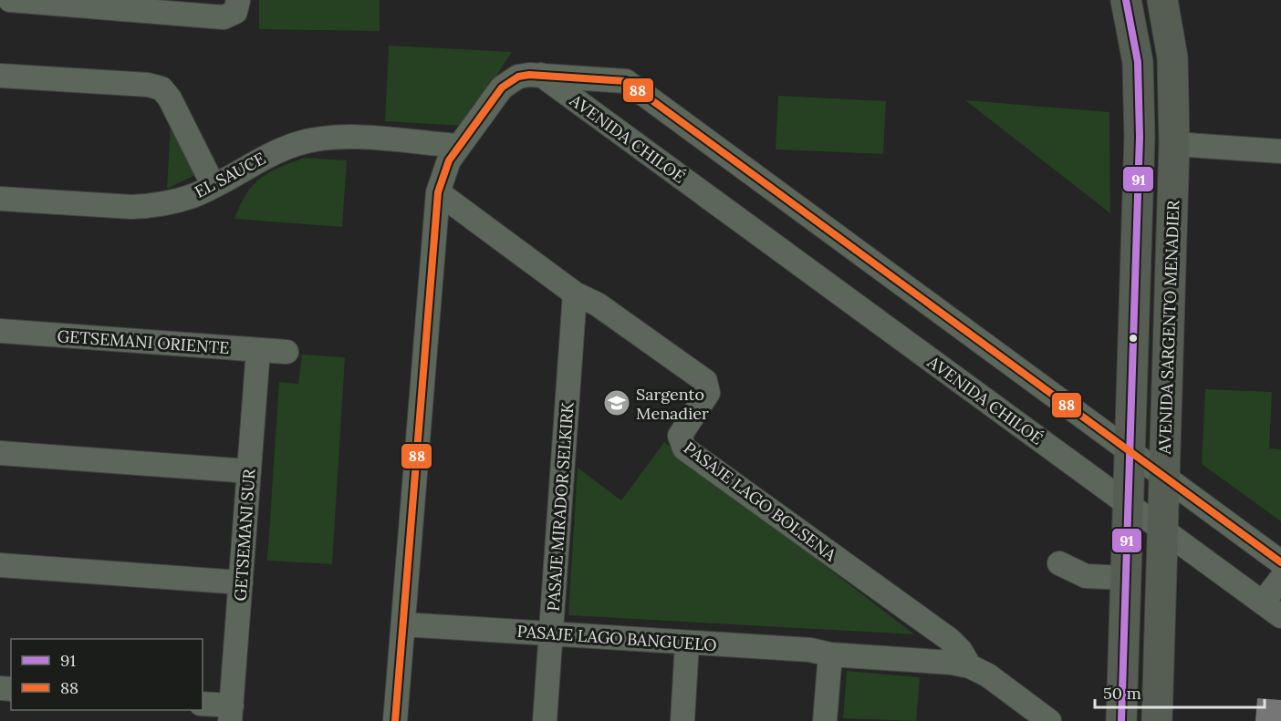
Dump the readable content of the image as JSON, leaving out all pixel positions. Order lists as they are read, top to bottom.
{
  "streets": {
    "street": [
      "AVENIDA CHILOÉ",
      "EL SAUCE",
      "AVENIDA SARGENTO MENADIER",
      "GETSEMANI ORIENTE",
      "PASAJE LAGO BOLSENA",
      "PASAJE MIRADOR SELKIRK",
      "GETSEMANI SUR",
      "PASAJE LAGO BANGUELO"
    ]
  },
  "crossings": [
    ["AVENIDA CHILOÉ", "AVENIDA SARGENTO MENADIER"],
    ["GETSEMANI ORIENTE", "GETSEMANI SUR"],
    ["PASAJE LAGO BOLSENA", "PASAJE MIRADOR SELKIRK"],
    ["PASAJE LAGO BOLSENA", "PASAJE LAGO BANGUELO"],
    ["PASAJE MIRADOR SELKIRK", "PASAJE LAGO BANGUELO"]
  ],
  "places": {
    "school or university": ["Sargento Menadier"]
  },
  "lines": ["transit line 91", "transit line 88"],
  "legend": ["91", "88"],
  "scale_bar": "50 m"
}
